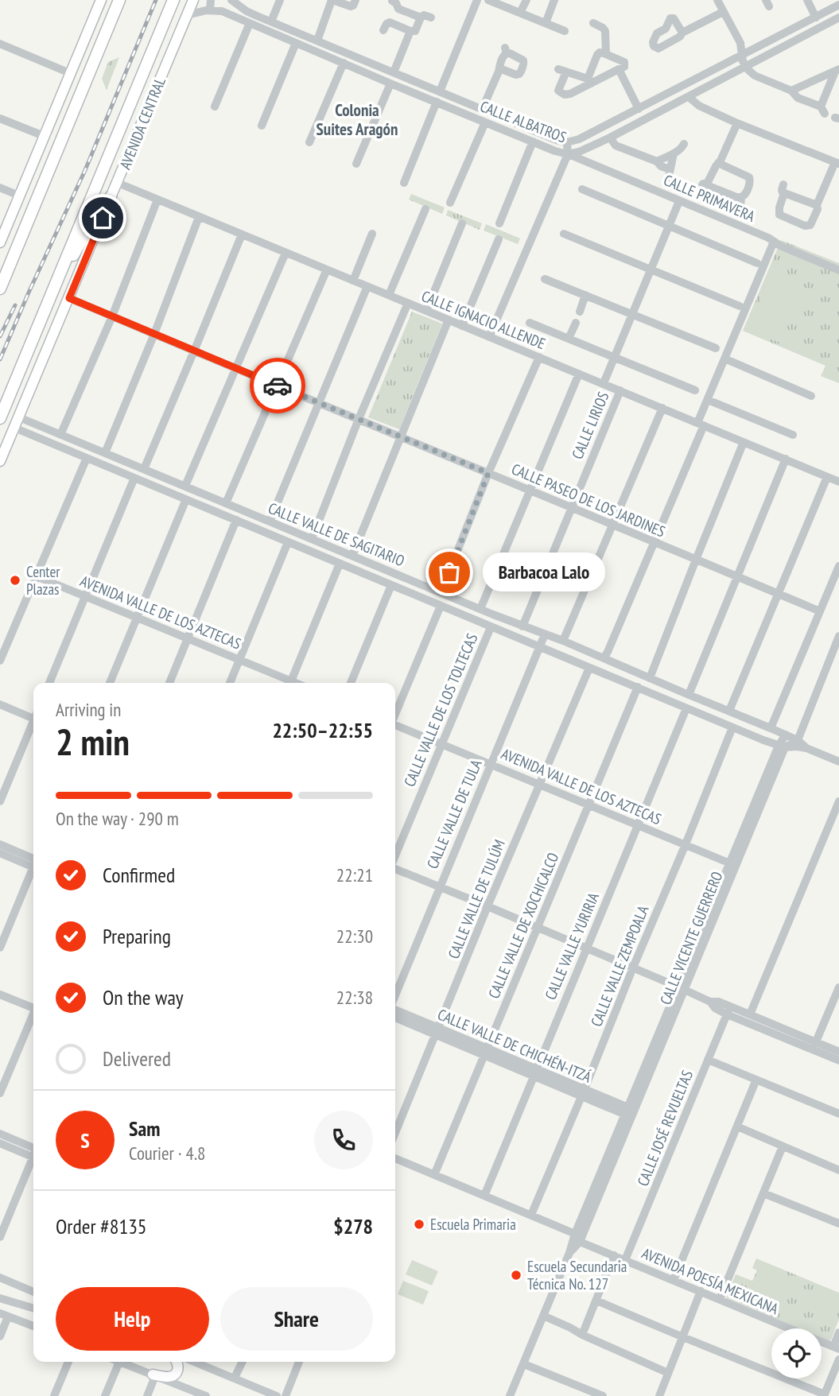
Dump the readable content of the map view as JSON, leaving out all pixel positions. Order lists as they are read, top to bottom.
{
  "streets": {
    "highway": ["AVENIDA CENTRAL"],
    "street": [
      "CALLE ALBATROS",
      "CALLE PRIMAVERA",
      "CALLE IGNACIO ALLENDE",
      "CALLE LIRIOS",
      "CALLE PASEO DE LOS JARDINES",
      "CALLE VALLE DE SAGITARIO",
      "AVENIDA VALLE DE LOS AZTECAS",
      "CALLE VALLE DE LOS TOLTECAS",
      "CALLE VALLE DE TULA",
      "CALLE VALLE DE TULÚM",
      "CALLE VALLE DE XOCHICALCO",
      "CALLE VICENTE GUERRERO",
      "CALLE VALLE YURIRIA",
      "CALLE VALLE ZEMPOALA",
      "CALLE VALLE DE CHICHÉN-ITZÁ",
      "CALLE JOSÉ REVUELTAS",
      "AVENIDA POESÍA MEXICANA"
    ]
  },
  "crossings": [
    ["CALLE ALBATROS", "CALLE PRIMAVERA"],
    ["AVENIDA CENTRAL", "CALLE IGNACIO ALLENDE"],
    ["AVENIDA CENTRAL", "CALLE PASEO DE LOS JARDINES"],
    ["AVENIDA CENTRAL", "CALLE VALLE DE SAGITARIO"],
    ["CALLE IGNACIO ALLENDE", "CALLE LIRIOS"],
    ["CALLE LIRIOS", "CALLE PASEO DE LOS JARDINES"],
    ["CALLE LIRIOS", "CALLE VALLE DE SAGITARIO"],
    ["CALLE VALLE DE SAGITARIO", "CALLE VALLE DE LOS TOLTECAS"],
    ["CALLE VALLE DE SAGITARIO", "CALLE VALLE DE TULA"],
    ["CALLE VALLE DE SAGITARIO", "CALLE VALLE DE TULÚM"],
    ["CALLE VALLE DE SAGITARIO", "CALLE VALLE DE XOCHICALCO"],
    ["CALLE VALLE DE SAGITARIO", "CALLE VICENTE GUERRERO"],
    ["CALLE VALLE DE SAGITARIO", "CALLE VALLE YURIRIA"],
    ["CALLE VALLE DE SAGITARIO", "CALLE VALLE ZEMPOALA"],
    ["AVENIDA VALLE DE LOS AZTECAS", "CALLE VALLE DE LOS TOLTECAS"],
    ["AVENIDA VALLE DE LOS AZTECAS", "CALLE VALLE DE TULA"],
    ["AVENIDA VALLE DE LOS AZTECAS", "CALLE VALLE DE TULÚM"],
    ["AVENIDA VALLE DE LOS AZTECAS", "CALLE VALLE DE XOCHICALCO"],
    ["AVENIDA VALLE DE LOS AZTECAS", "CALLE VICENTE GUERRERO"],
    ["AVENIDA VALLE DE LOS AZTECAS", "CALLE VALLE YURIRIA"],
    ["AVENIDA VALLE DE LOS AZTECAS", "CALLE VALLE ZEMPOALA"],
    ["CALLE VALLE DE TULÚM", "CALLE VALLE DE CHICHÉN-ITZÁ"],
    ["CALLE VALLE DE XOCHICALCO", "CALLE VALLE DE CHICHÉN-ITZÁ"],
    ["CALLE VICENTE GUERRERO", "CALLE VALLE DE CHICHÉN-ITZÁ"],
    ["CALLE VICENTE GUERRERO", "AVENIDA POESÍA MEXICANA"],
    ["CALLE VALLE YURIRIA", "CALLE VALLE DE CHICHÉN-ITZÁ"],
    ["CALLE VALLE ZEMPOALA", "CALLE VALLE DE CHICHÉN-ITZÁ"],
    ["CALLE JOSÉ REVUELTAS", "AVENIDA POESÍA MEXICANA"]
  ],
  "districts": ["Colonia Suites Aragón"],
  "places": [
    "Barbacoa Lalo",
    "Center Plazas",
    "Escuela Primaria",
    "Escuela Secundaria Técnica No. 127"
  ],
  "page": {
    "bubble": "Barbacoa Lalo",
    "heading": ["2 min", "Arriving in", "22:50–22:55"],
    "panel": [
      "Sam",
      "Courier · 4.8",
      "Order #8135",
      "$278"
    ],
    "bar": "On the way · 290 m",
    "list": [
      ["Confirmed", "22:21"],
      ["Preparing", "22:30"],
      ["On the way", "22:38"],
      "Delivered"
    ],
    "round": "S",
    "buttons": ["Help", "Share"]
  }
}
